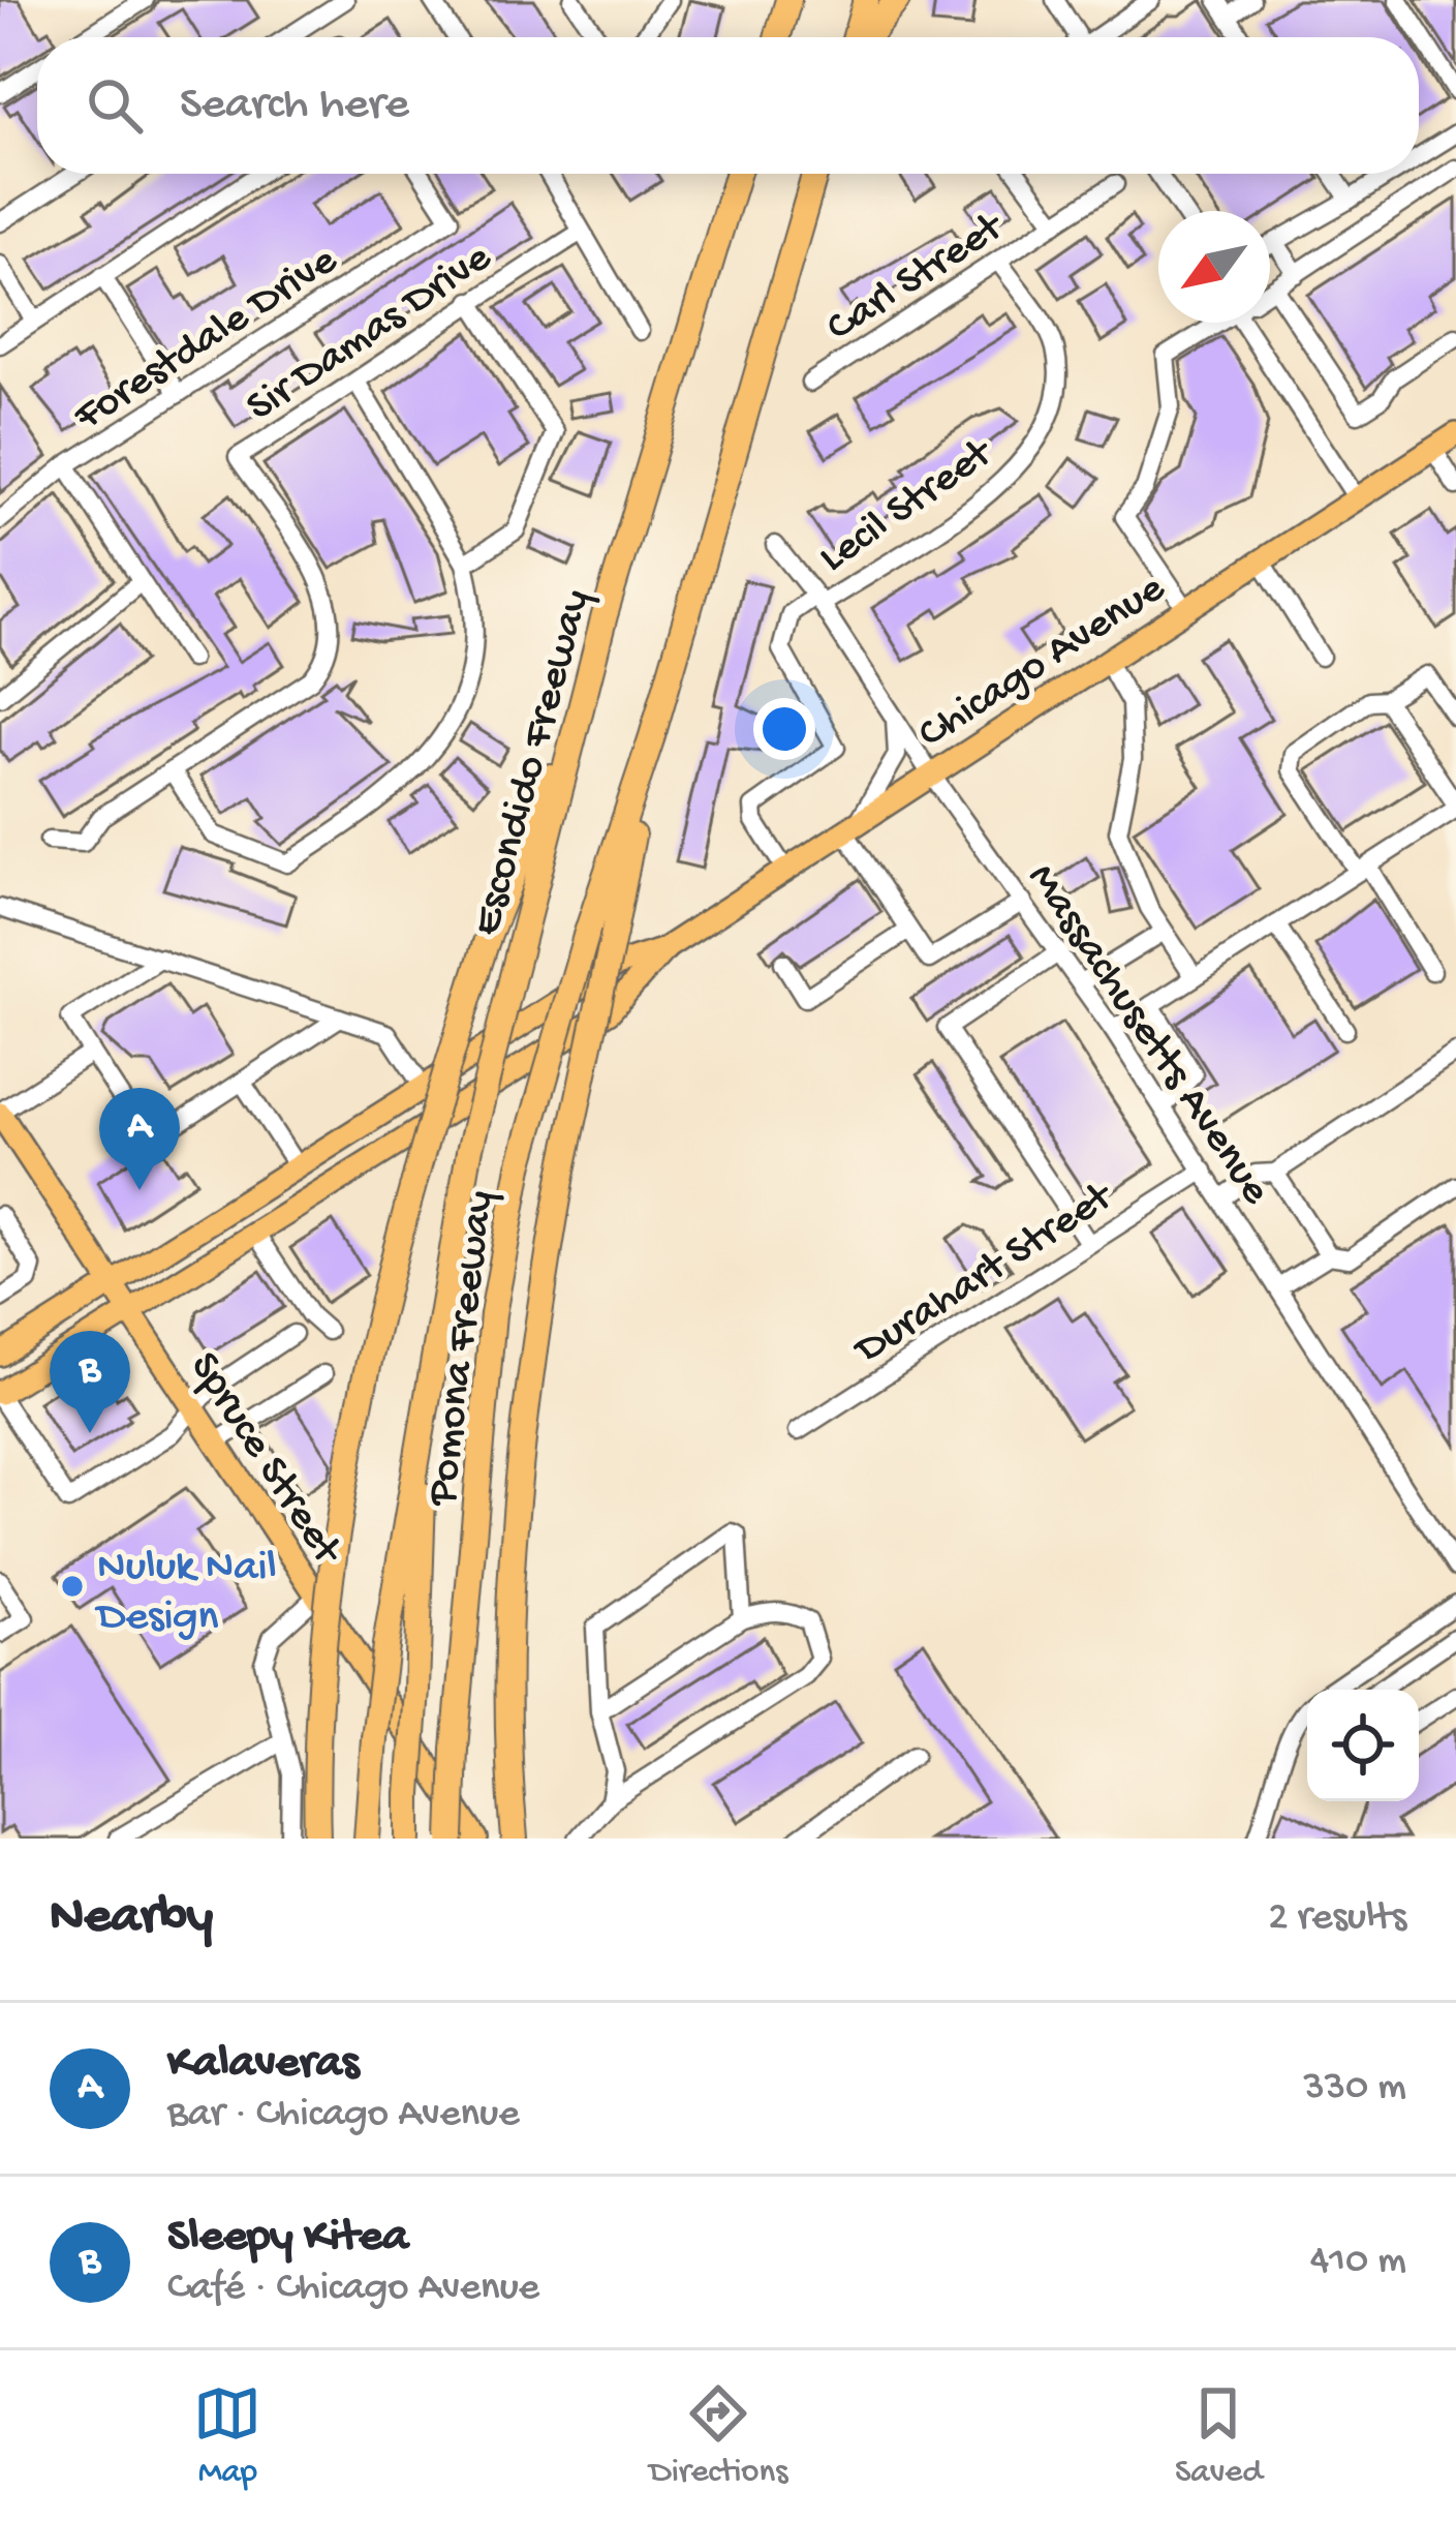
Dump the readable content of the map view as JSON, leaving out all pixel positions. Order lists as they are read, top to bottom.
{
  "streets": {
    "highway": ["Escondido Freeway", "Pomona Freeway"],
    "main road": ["Chicago Avenue", "Spruce Street"],
    "street": [
      "Carl Street",
      "Sir Damas Drive",
      "Forestdale Drive",
      "Lecil Street",
      "Massachusetts Avenue",
      "Durahart Street"
    ]
  },
  "crossings": [
    ["Carl Street", "Lecil Street"],
    ["Lecil Street", "Massachusetts Avenue"],
    ["Chicago Avenue", "Massachusetts Avenue"],
    ["Chicago Avenue", "Spruce Street"],
    ["Escondido Freeway", "Pomona Freeway"],
    ["Massachusetts Avenue", "Durahart Street"]
  ],
  "places": ["Nuluk Nail Design"],
  "north": "bottom left",
  "page": {
    "search": "Search here",
    "pins": ["A", "B"],
    "heading": ["Nearby", "2 results"],
    "list": [
      {
        "mark": "A",
        "name": "Kalaveras",
        "note": "Bar · Chicago Avenue",
        "value": "330 m"
      },
      {
        "mark": "B",
        "name": "Sleepy Kitea",
        "note": "Café · Chicago Avenue",
        "value": "410 m"
      }
    ],
    "nav": ["Map", "Directions", "Saved"]
  }
}
